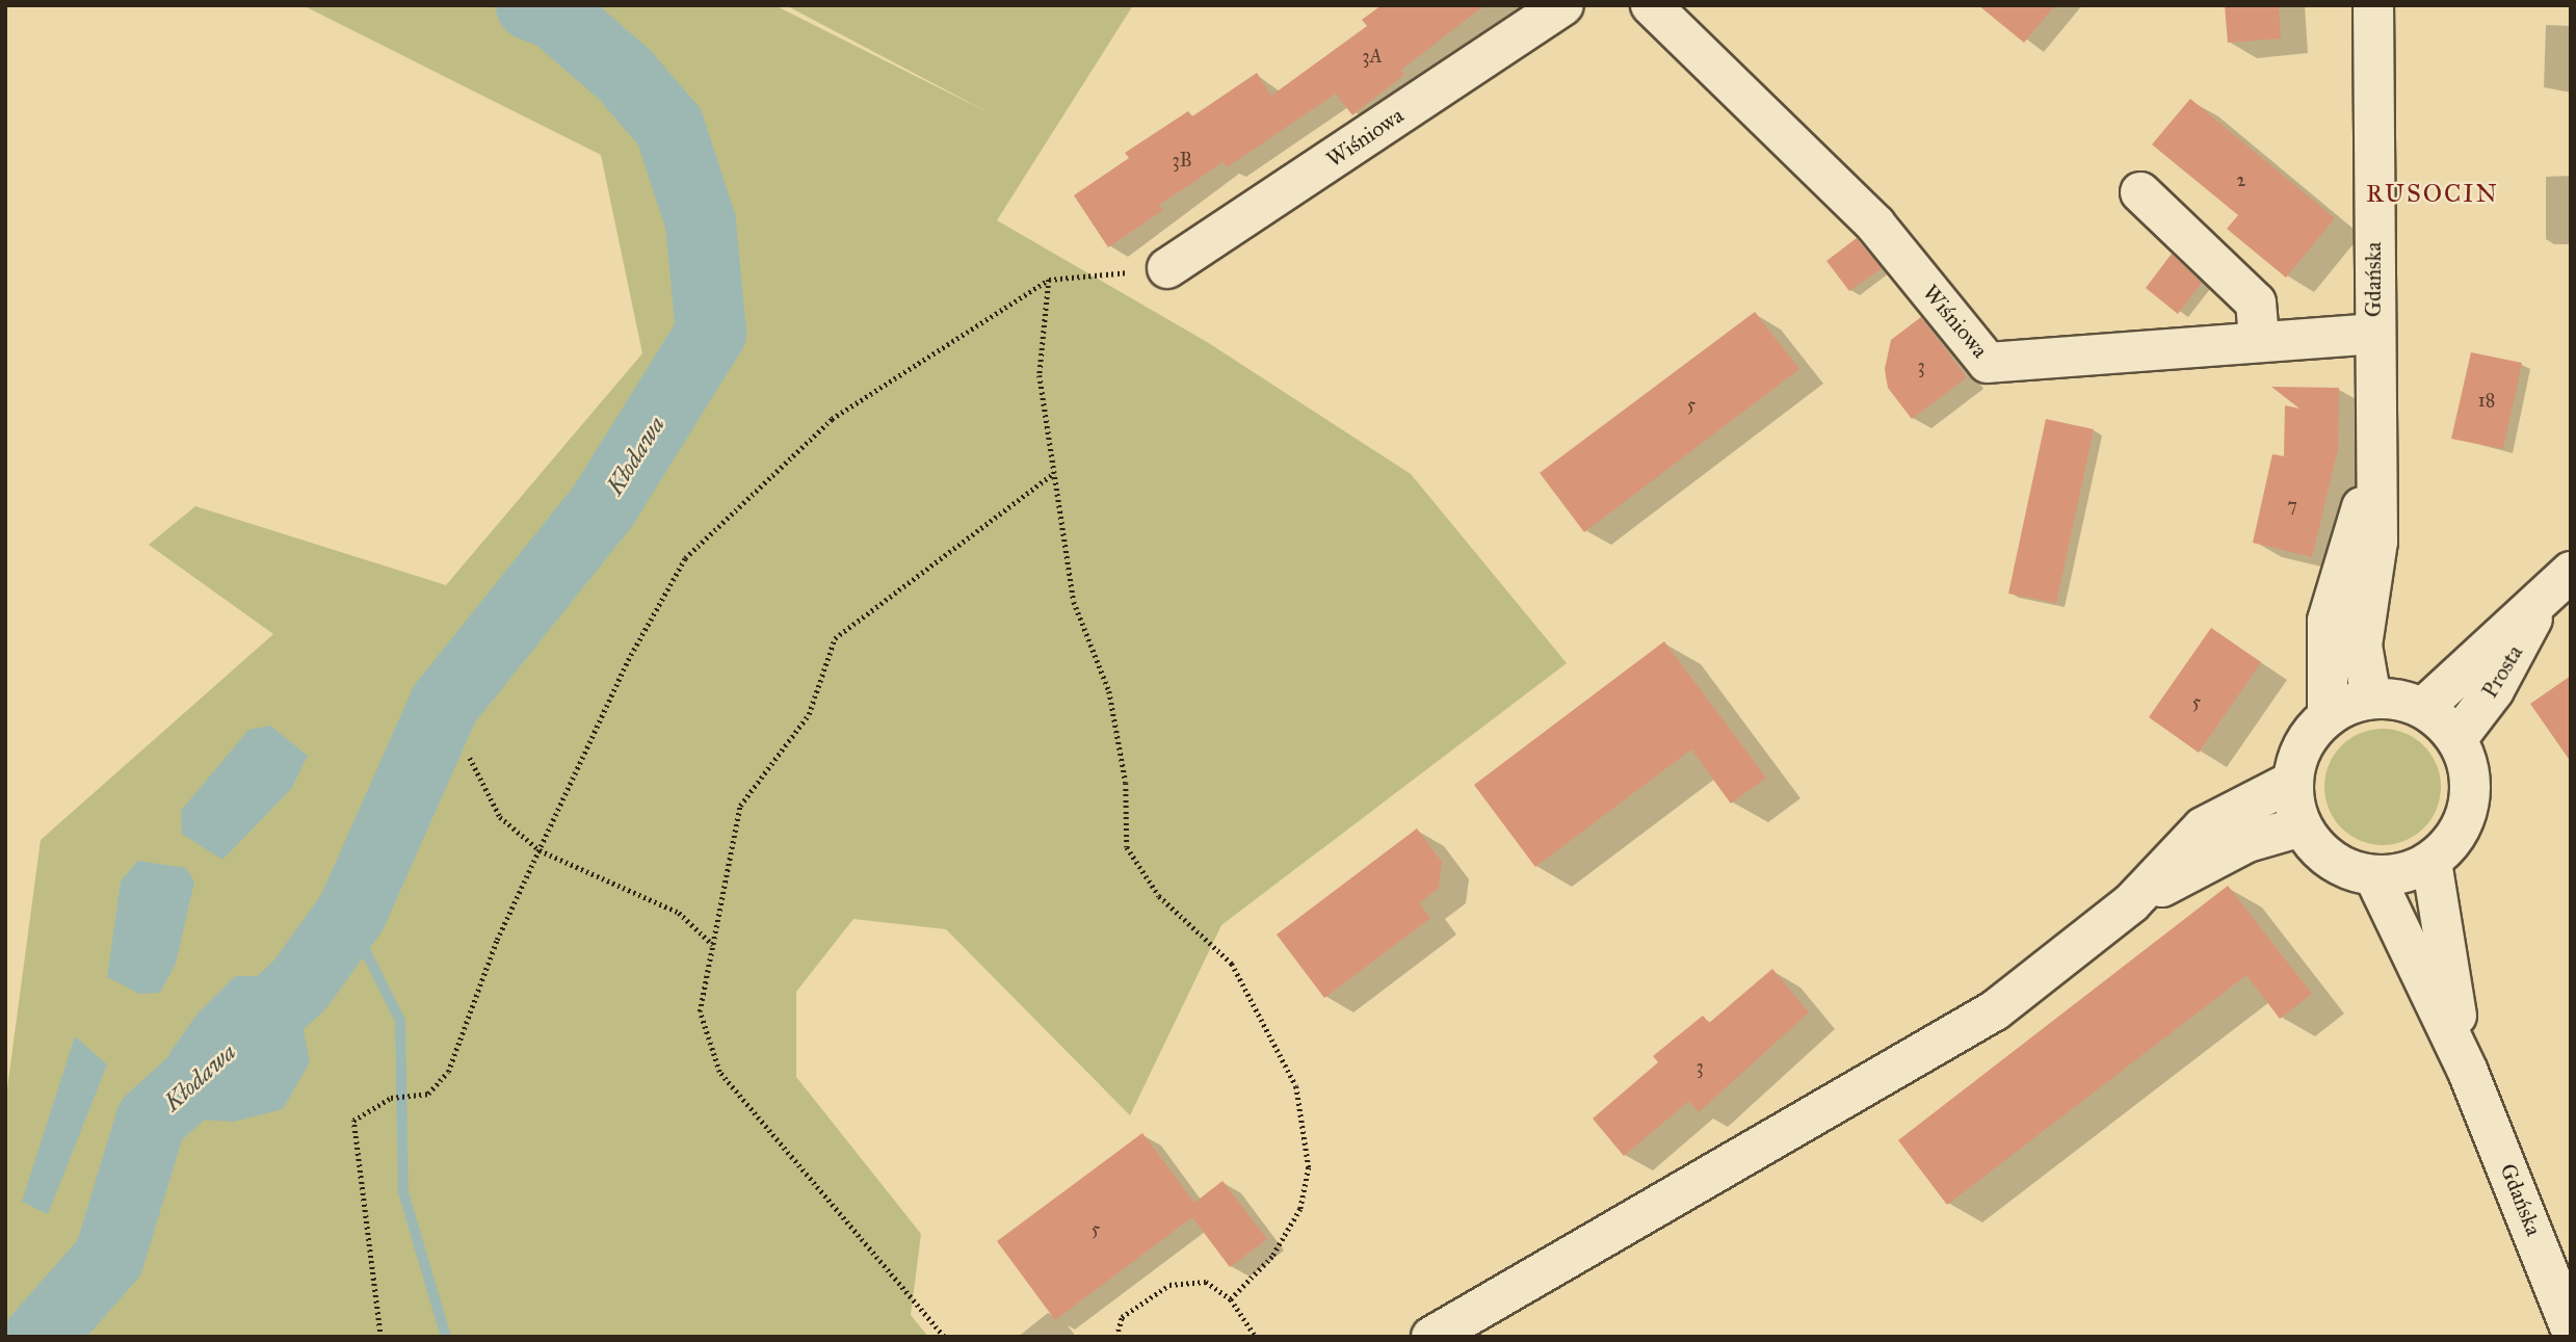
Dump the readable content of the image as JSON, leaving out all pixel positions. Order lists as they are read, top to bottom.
{
  "streets": {
    "street": ["Wiśniowa", "Gdańska", "Prosta"]
  },
  "crossings": [
    ["Wiśniowa", "Gdańska"],
    ["Gdańska", "Prosta"]
  ],
  "districts": ["RUSOCIN"],
  "water": ["Kłodawa"],
  "house_numbers": [
    "3A",
    "3B",
    "2",
    "3",
    "18",
    "5",
    "7",
    "5",
    "3",
    "5"
  ]
}
